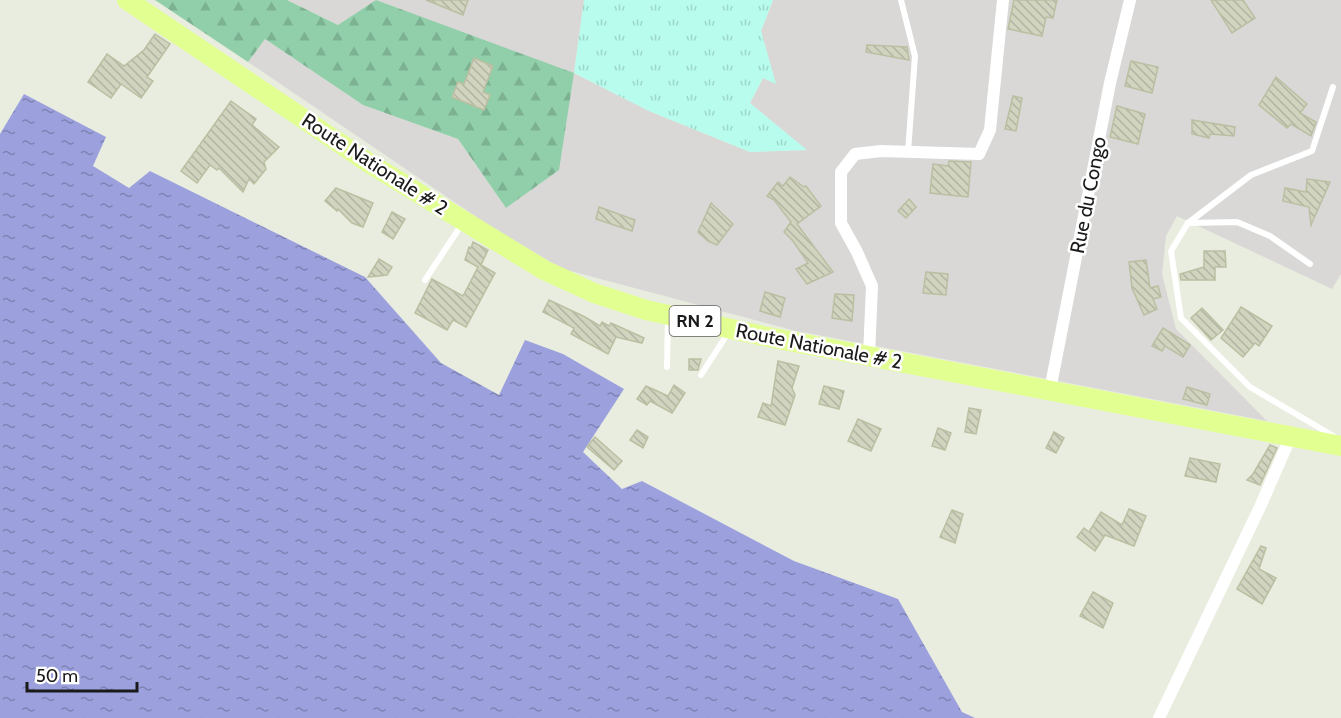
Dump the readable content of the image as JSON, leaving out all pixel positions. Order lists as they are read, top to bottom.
{
  "streets": {
    "main road": ["Route Nationale # 2", "RN 2"],
    "street": ["Rue du Congo"]
  },
  "crossings": [
    ["Route Nationale # 2", "Rue du Congo"]
  ],
  "scale_bar": "50 m"
}
